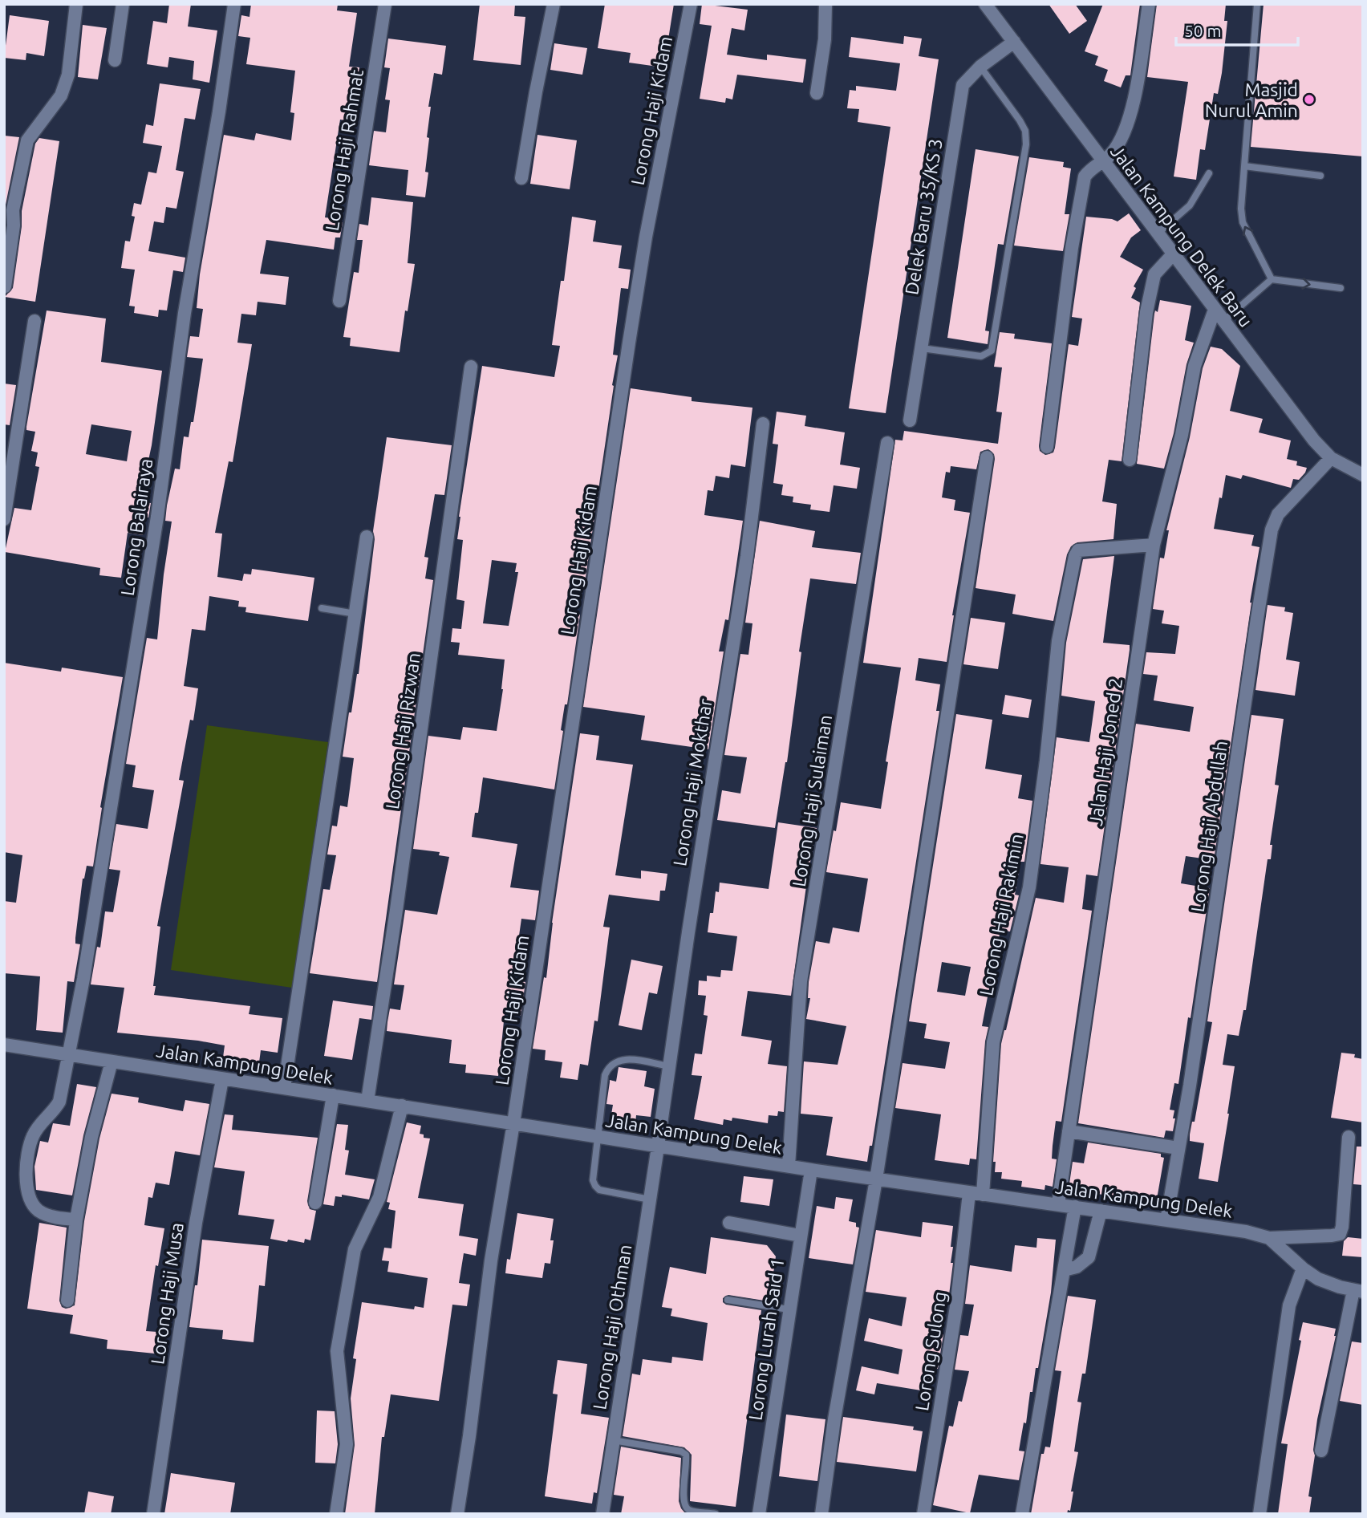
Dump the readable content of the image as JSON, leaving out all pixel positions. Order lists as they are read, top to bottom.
{
  "streets": {
    "street": [
      "Lorong Haji Kidam",
      "Lorong Haji Rahmat",
      "Delek Baru 35/KS 3",
      "Jalan Kampung Delek Baru",
      "Lorong Balairaya",
      "Lorong Haji Rizwan",
      "Jalan Haji Joned 2",
      "Lorong Haji Mokthar",
      "Lorong Haji Sulaiman",
      "Lorong Haji Abdullah",
      "Lorong Haji Rakimin",
      "Jalan Kampung Delek",
      "Lorong Haji Musa",
      "Lorong Haji Othman",
      "Lorong Lurah Said 1",
      "Lorong Sulong"
    ]
  },
  "crossings": [
    ["Lorong Haji Kidam", "Jalan Kampung Delek"],
    ["Delek Baru 35/KS 3", "Jalan Kampung Delek Baru"],
    ["Jalan Kampung Delek Baru", "Jalan Haji Joned 2"],
    ["Jalan Kampung Delek Baru", "Lorong Haji Abdullah"],
    ["Lorong Balairaya", "Jalan Kampung Delek"],
    ["Lorong Haji Rizwan", "Jalan Kampung Delek"],
    ["Jalan Haji Joned 2", "Lorong Haji Rakimin"],
    ["Jalan Haji Joned 2", "Jalan Kampung Delek"],
    ["Lorong Haji Mokthar", "Jalan Kampung Delek"],
    ["Lorong Haji Mokthar", "Lorong Haji Othman"],
    ["Lorong Haji Sulaiman", "Jalan Kampung Delek"],
    ["Lorong Haji Abdullah", "Jalan Kampung Delek"],
    ["Lorong Haji Rakimin", "Jalan Kampung Delek"],
    ["Jalan Kampung Delek", "Lorong Haji Musa"],
    ["Jalan Kampung Delek", "Lorong Haji Othman"],
    ["Jalan Kampung Delek", "Lorong Lurah Said 1"],
    ["Jalan Kampung Delek", "Lorong Sulong"]
  ],
  "places": ["Masjid Nurul Amin"],
  "scale_bar": "50 m"
}
